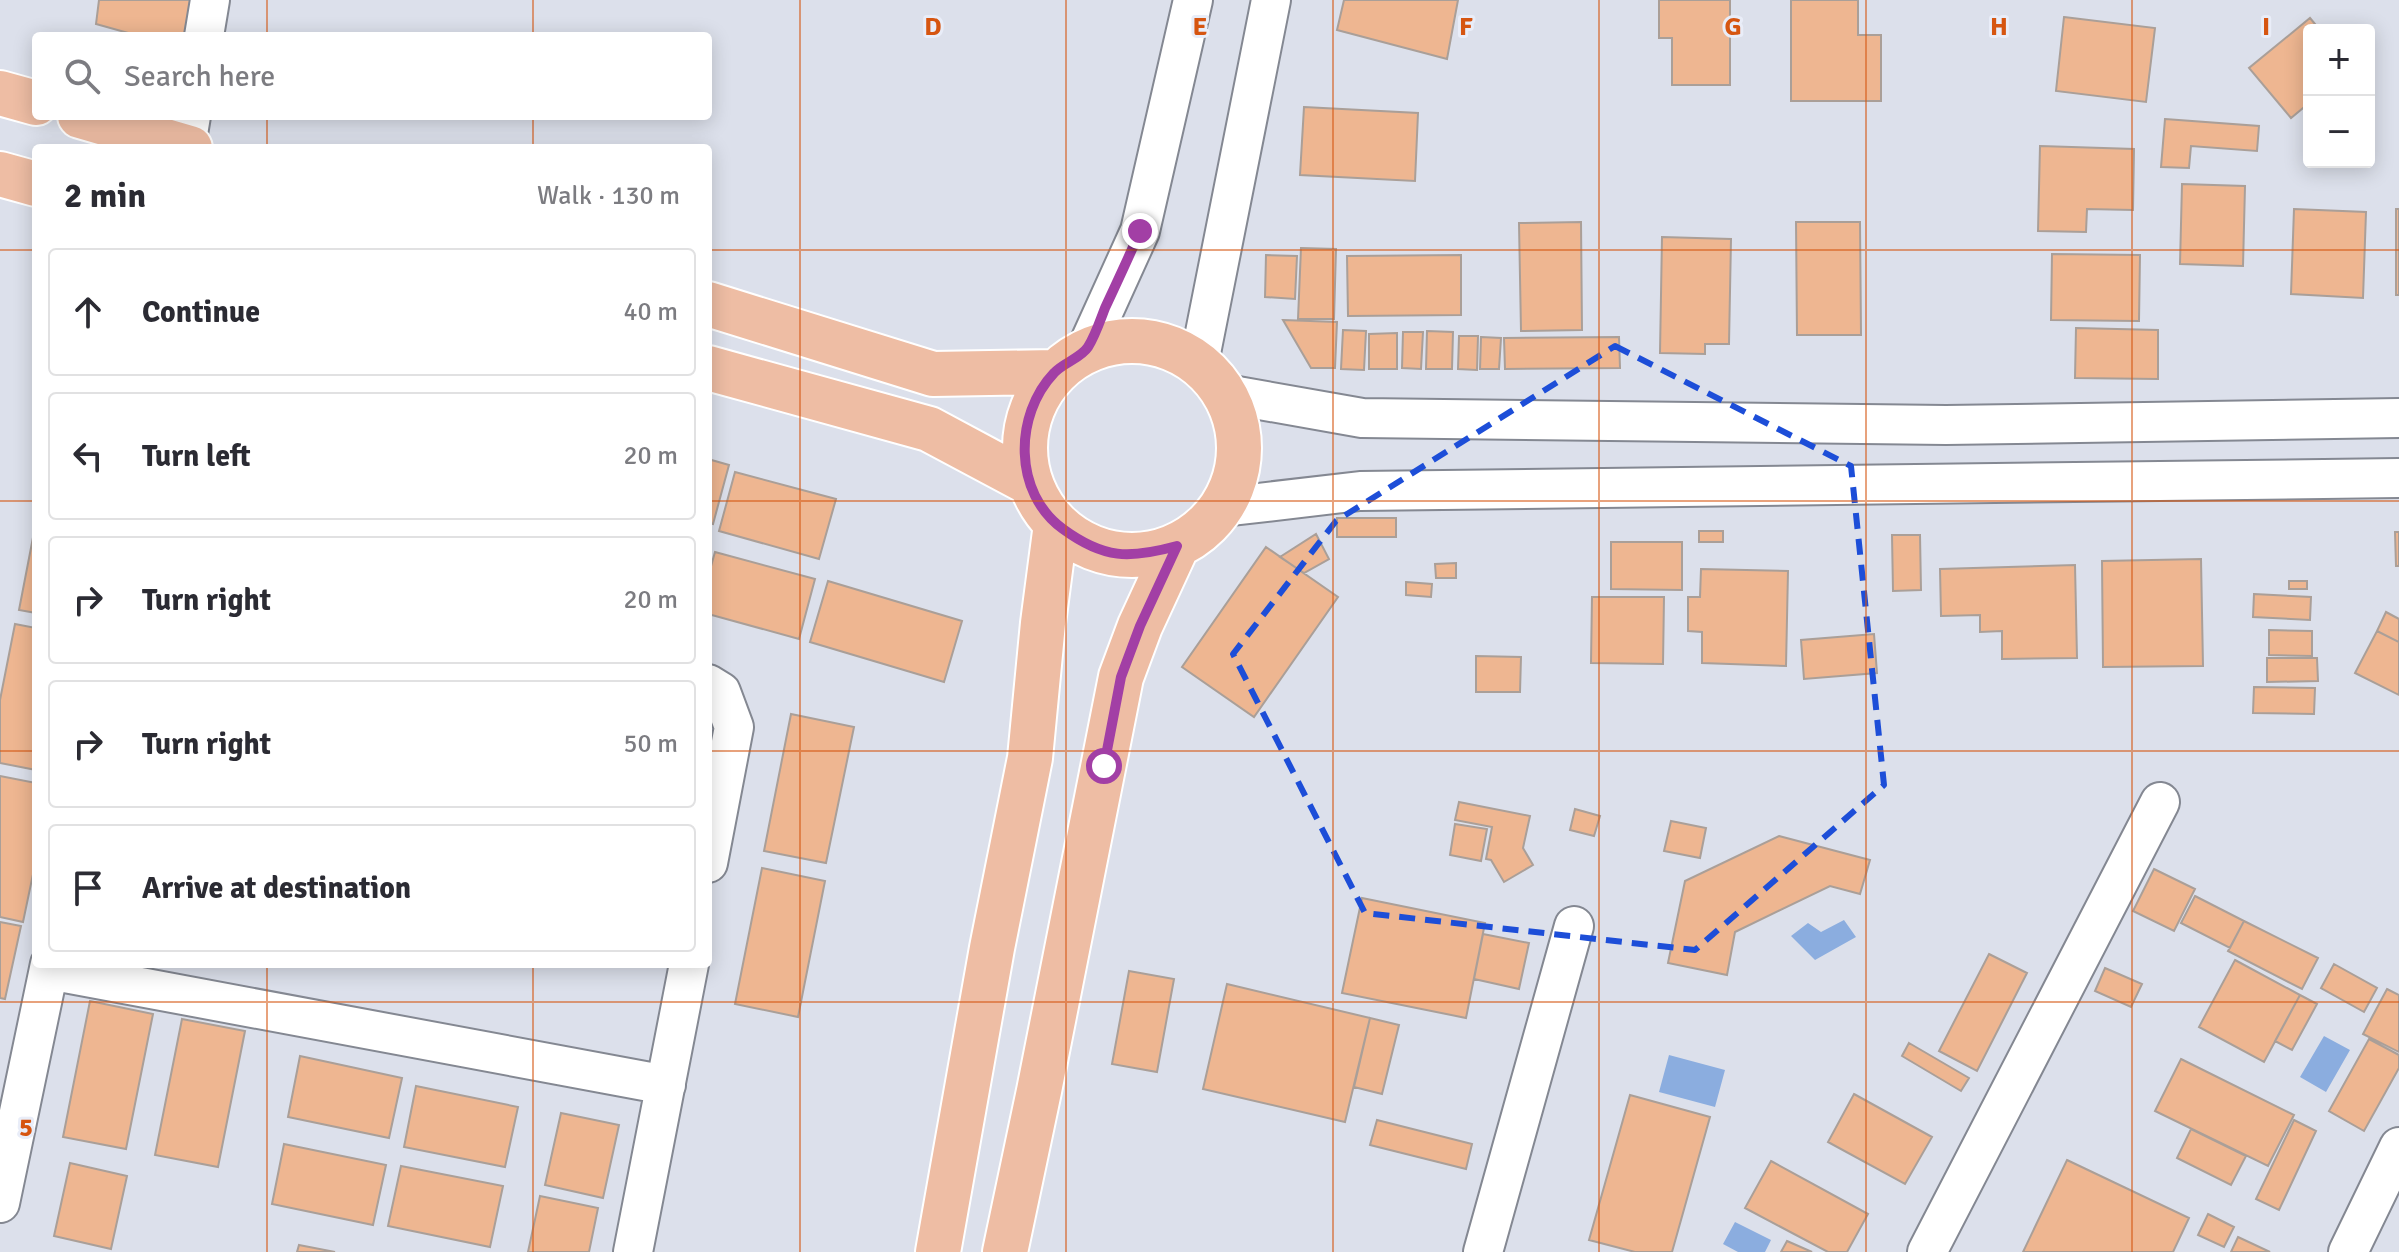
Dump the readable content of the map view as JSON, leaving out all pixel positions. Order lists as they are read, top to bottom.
{
  "page": {
    "map_buttons": ["+", "−"],
    "search": "Search here",
    "heading": ["2 min", "Walk · 130 m"],
    "list": [
      ["Continue", "40 m"],
      ["Turn left", "20 m"],
      ["Turn right", "20 m"],
      ["Turn right", "50 m"],
      "Arrive at destination"
    ]
  },
  "grid": {
    "columns": [
      "D",
      "E",
      "F",
      "G",
      "H",
      "I"
    ],
    "rows": ["5"]
  }
}
